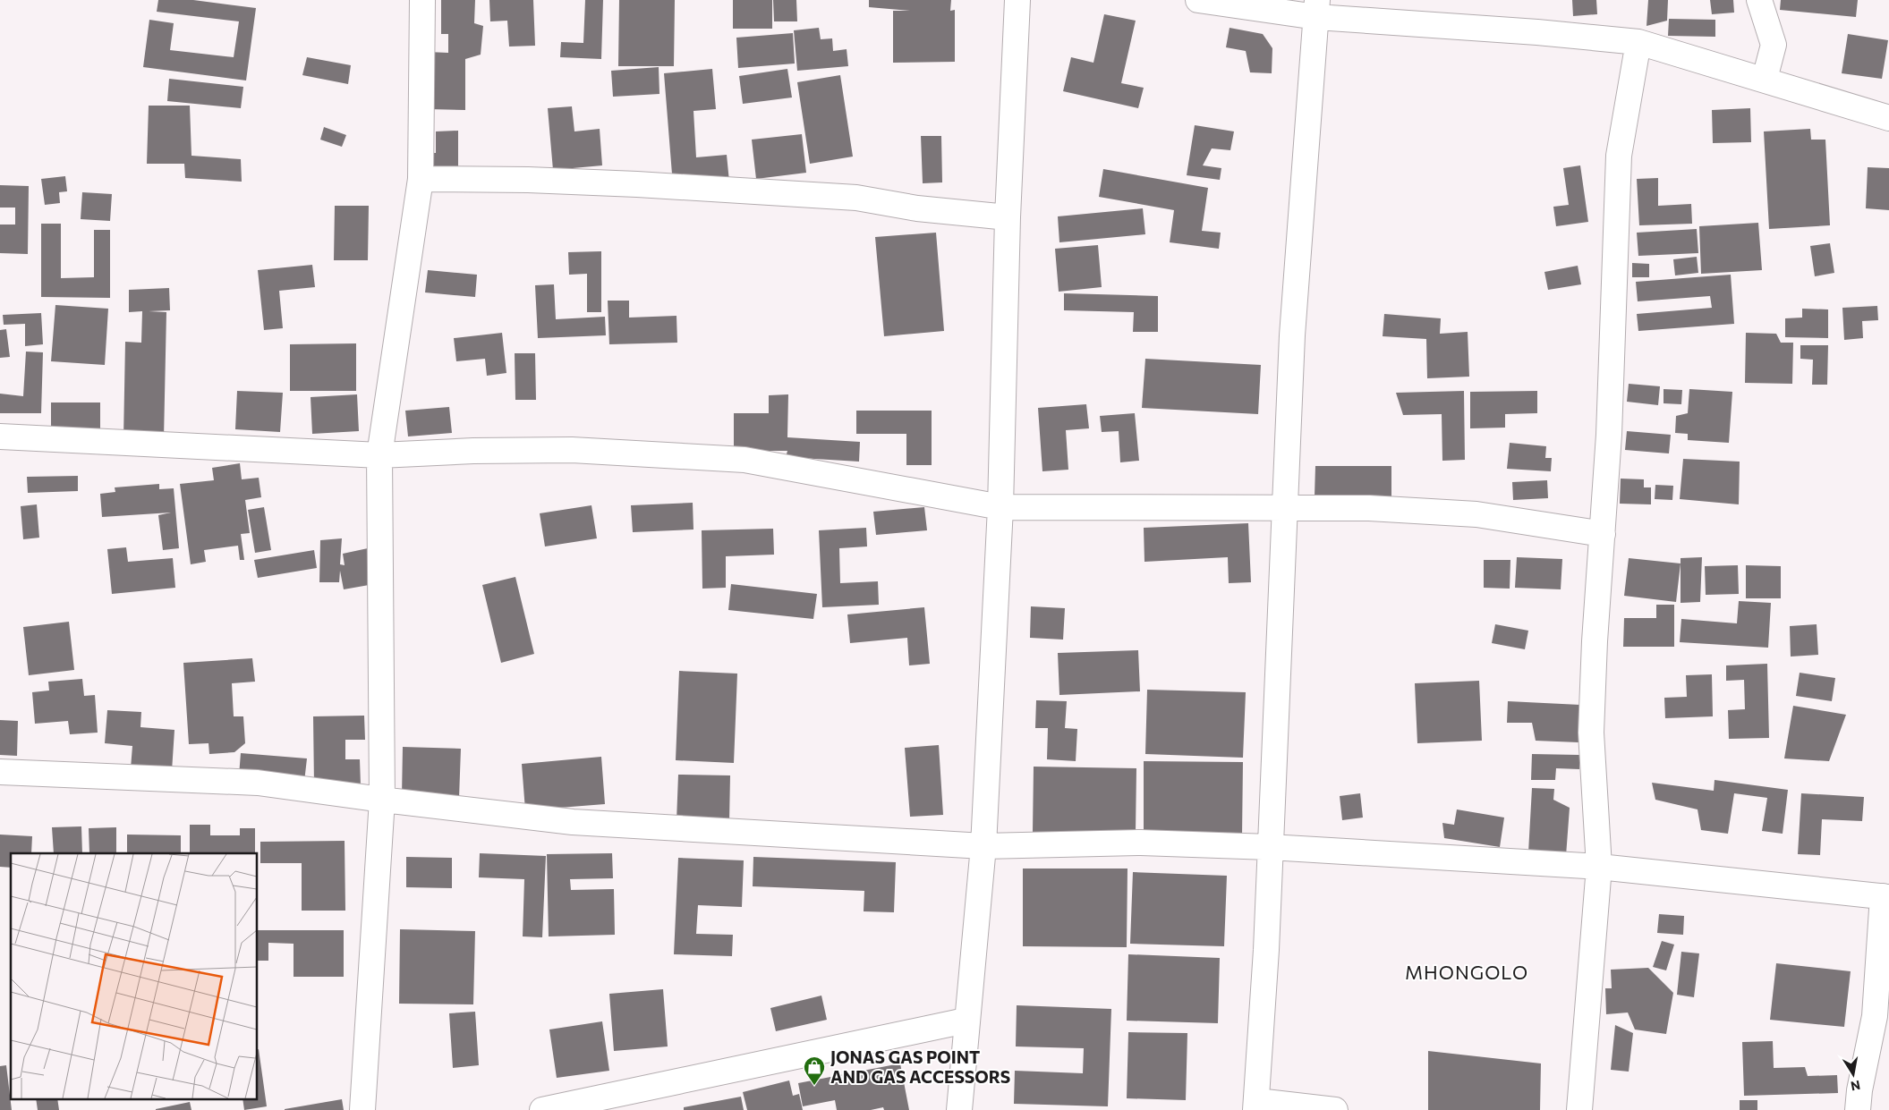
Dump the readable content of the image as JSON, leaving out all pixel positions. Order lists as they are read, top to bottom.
{
  "districts": ["MHONGOLO"],
  "places": {
    "shop": ["JONAS GAS POINT AND GAS ACCESSORS"]
  },
  "north": "bottom"
}
